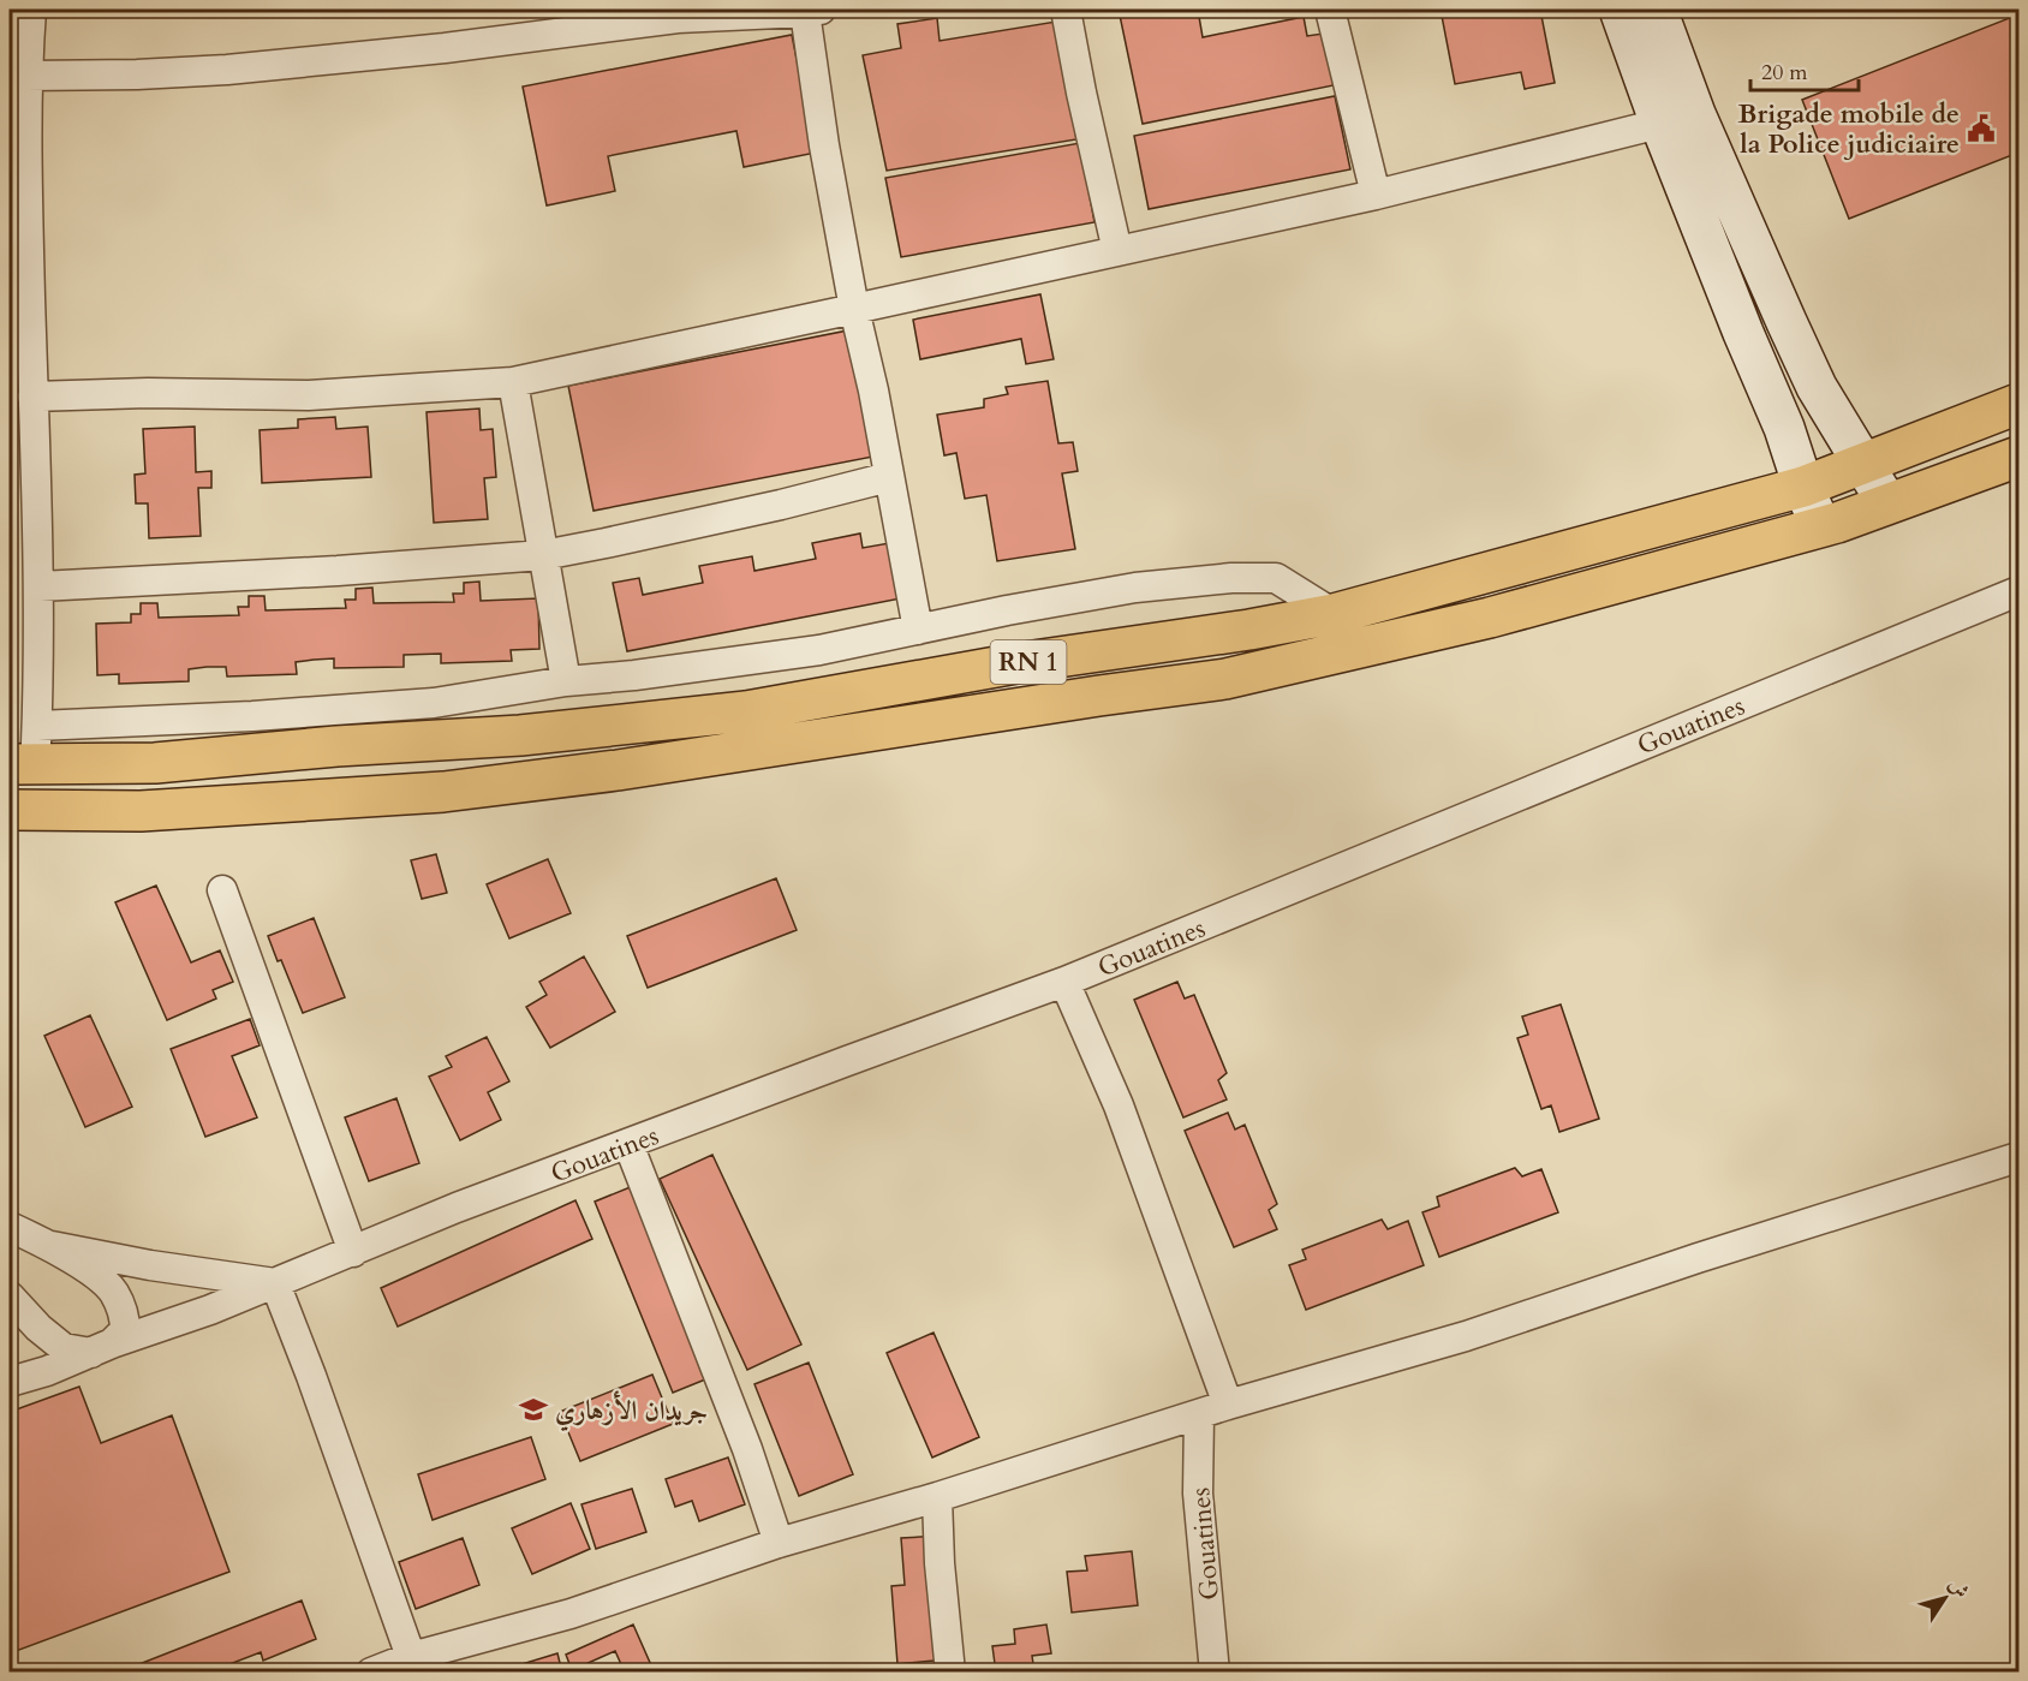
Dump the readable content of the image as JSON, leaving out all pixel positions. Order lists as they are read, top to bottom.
{
  "streets": {
    "highway": ["RN 1"],
    "street": ["Gouatines"]
  },
  "places": {
    "public building": ["Brigade mobile de la Police judiciaire"],
    "school or university": ["جريدان الأزهاري"]
  },
  "scale_bar": "20 m",
  "north": "top right"
}
